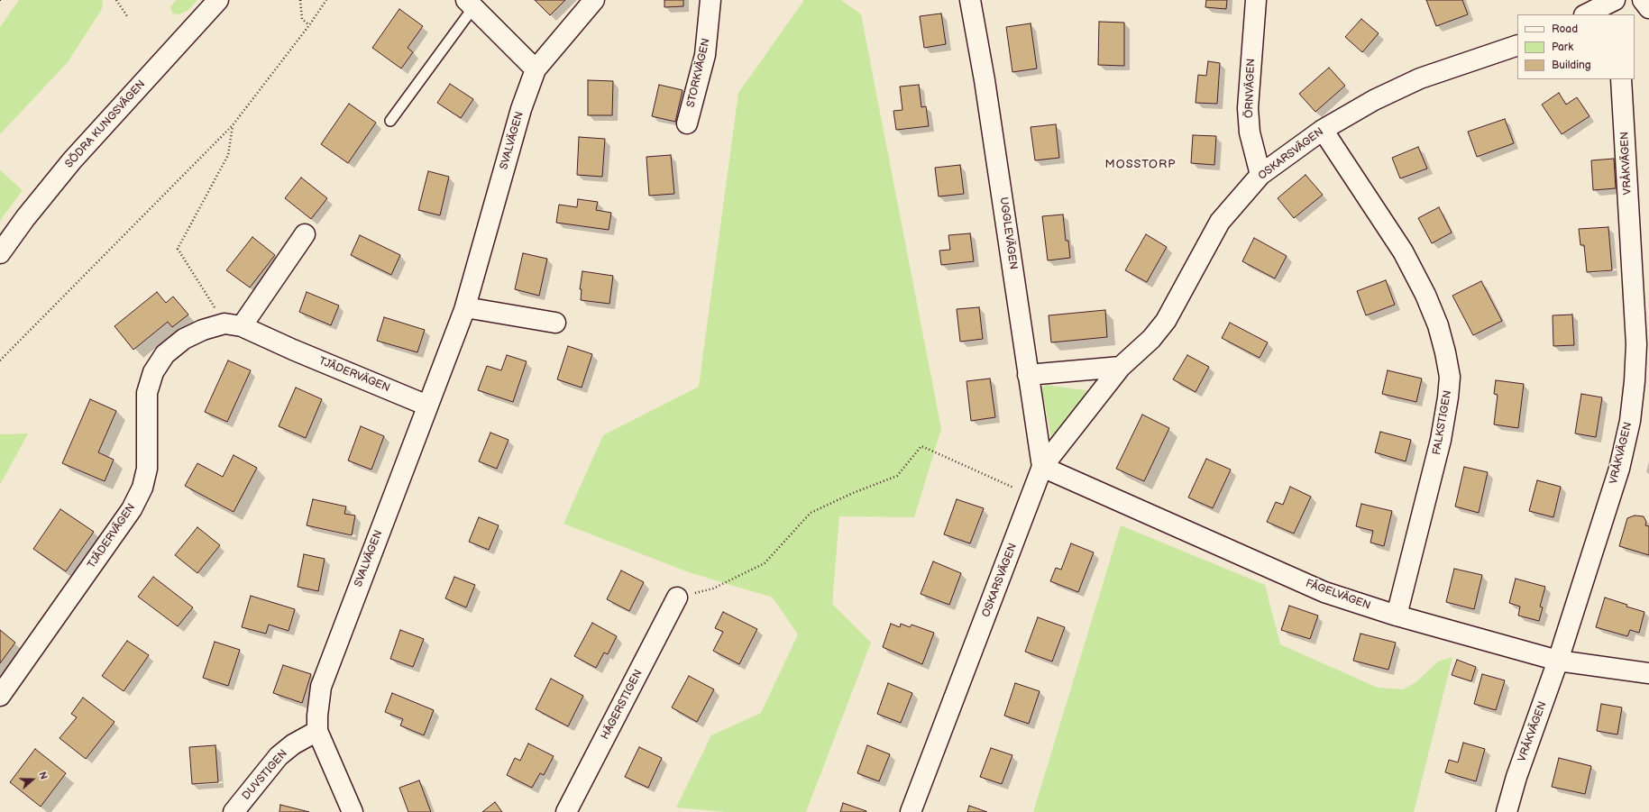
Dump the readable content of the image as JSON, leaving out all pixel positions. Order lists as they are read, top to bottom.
{
  "streets": {
    "street": [
      "STORKVÄGEN",
      "ÖRNVÄGEN",
      "SÖDRA KUNGSVÄGEN",
      "SVALVÄGEN",
      "OSKARSVÄGEN",
      "VRÅKVÄGEN",
      "UGGLEVÄGEN",
      "TJÄDERVÄGEN",
      "FALKSTIGEN",
      "FÅGELVÄGEN",
      "HÄGERSTIGEN",
      "DUVSTIGEN"
    ]
  },
  "crossings": [
    ["ÖRNVÄGEN", "OSKARSVÄGEN"],
    ["SVALVÄGEN", "TJÄDERVÄGEN"],
    ["SVALVÄGEN", "DUVSTIGEN"],
    ["OSKARSVÄGEN", "UGGLEVÄGEN"],
    ["OSKARSVÄGEN", "FALKSTIGEN"],
    ["OSKARSVÄGEN", "FÅGELVÄGEN"],
    ["VRÅKVÄGEN", "FÅGELVÄGEN"],
    ["UGGLEVÄGEN", "FÅGELVÄGEN"],
    ["FALKSTIGEN", "FÅGELVÄGEN"]
  ],
  "districts": ["MOSSTORP"],
  "legend": ["Road", "Park", "Building"],
  "north": "right"
}
